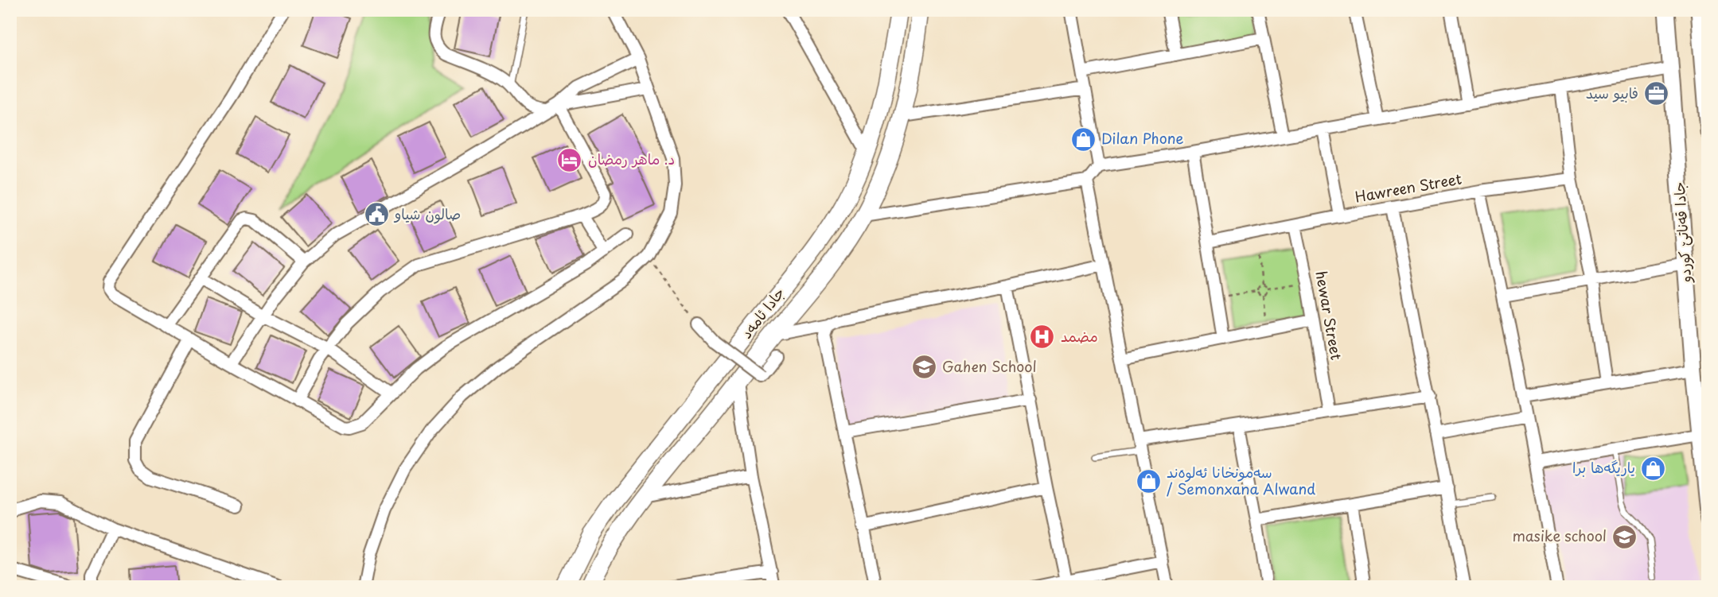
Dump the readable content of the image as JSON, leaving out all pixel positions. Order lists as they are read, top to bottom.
{
  "streets": {
    "main road": ["جادا ئامەد"],
    "street": ["Hawreen Street", "جادا قەناتێ کوردو", "hewar Street"]
  },
  "places": {
    "office": ["فابيو سيد"],
    "shop": ["Dilan Phone", "یاریگەھا برا", "سەمونخانا ئەلوەند / Semonxana Alwand"],
    "hotel": ["د. ماهر رمضان"],
    "public building": ["صالون شياو"],
    "hospital": ["مضمد"],
    "school or university": ["Gahen School", "masike school"]
  }
}
